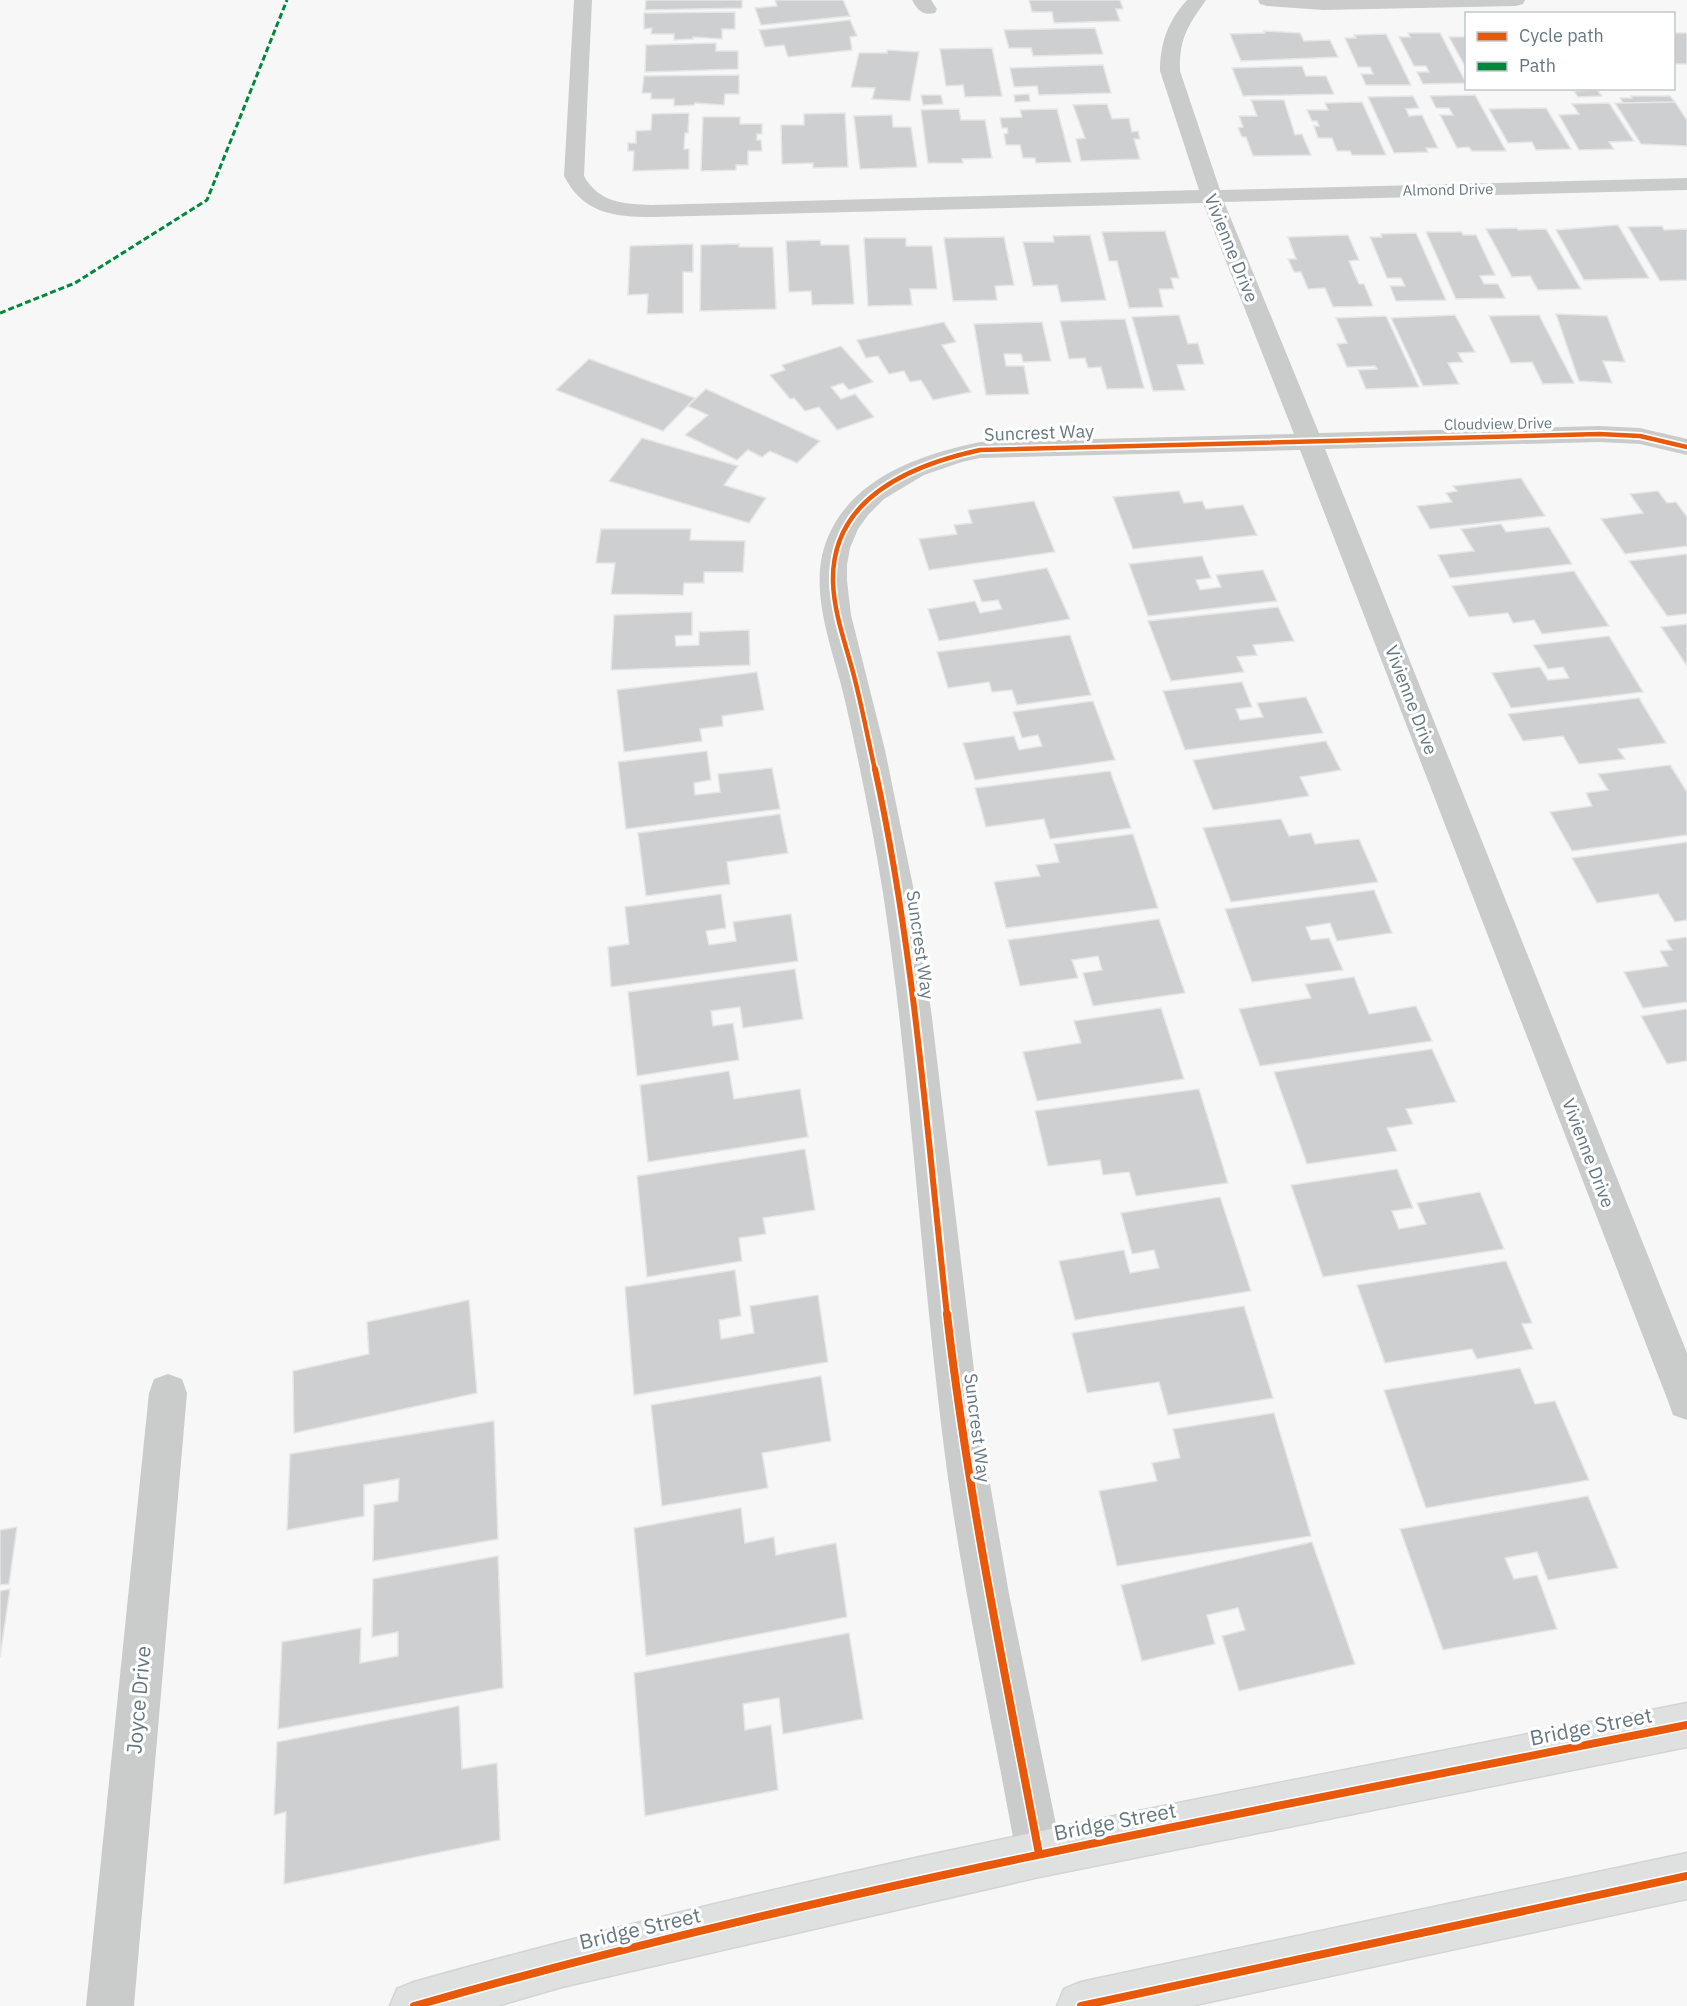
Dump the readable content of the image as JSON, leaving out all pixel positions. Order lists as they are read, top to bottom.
{
  "streets": {
    "street": [
      "Almond Drive",
      "Vivienne Drive",
      "Cloudview Drive",
      "Suncrest Way",
      "Joyce Drive",
      "Bridge Street"
    ]
  },
  "crossings": [
    ["Almond Drive", "Vivienne Drive"],
    ["Vivienne Drive", "Cloudview Drive"],
    ["Vivienne Drive", "Suncrest Way"],
    ["Cloudview Drive", "Suncrest Way"],
    ["Suncrest Way", "Bridge Street"]
  ],
  "legend": ["Cycle path", "Path"]
}
